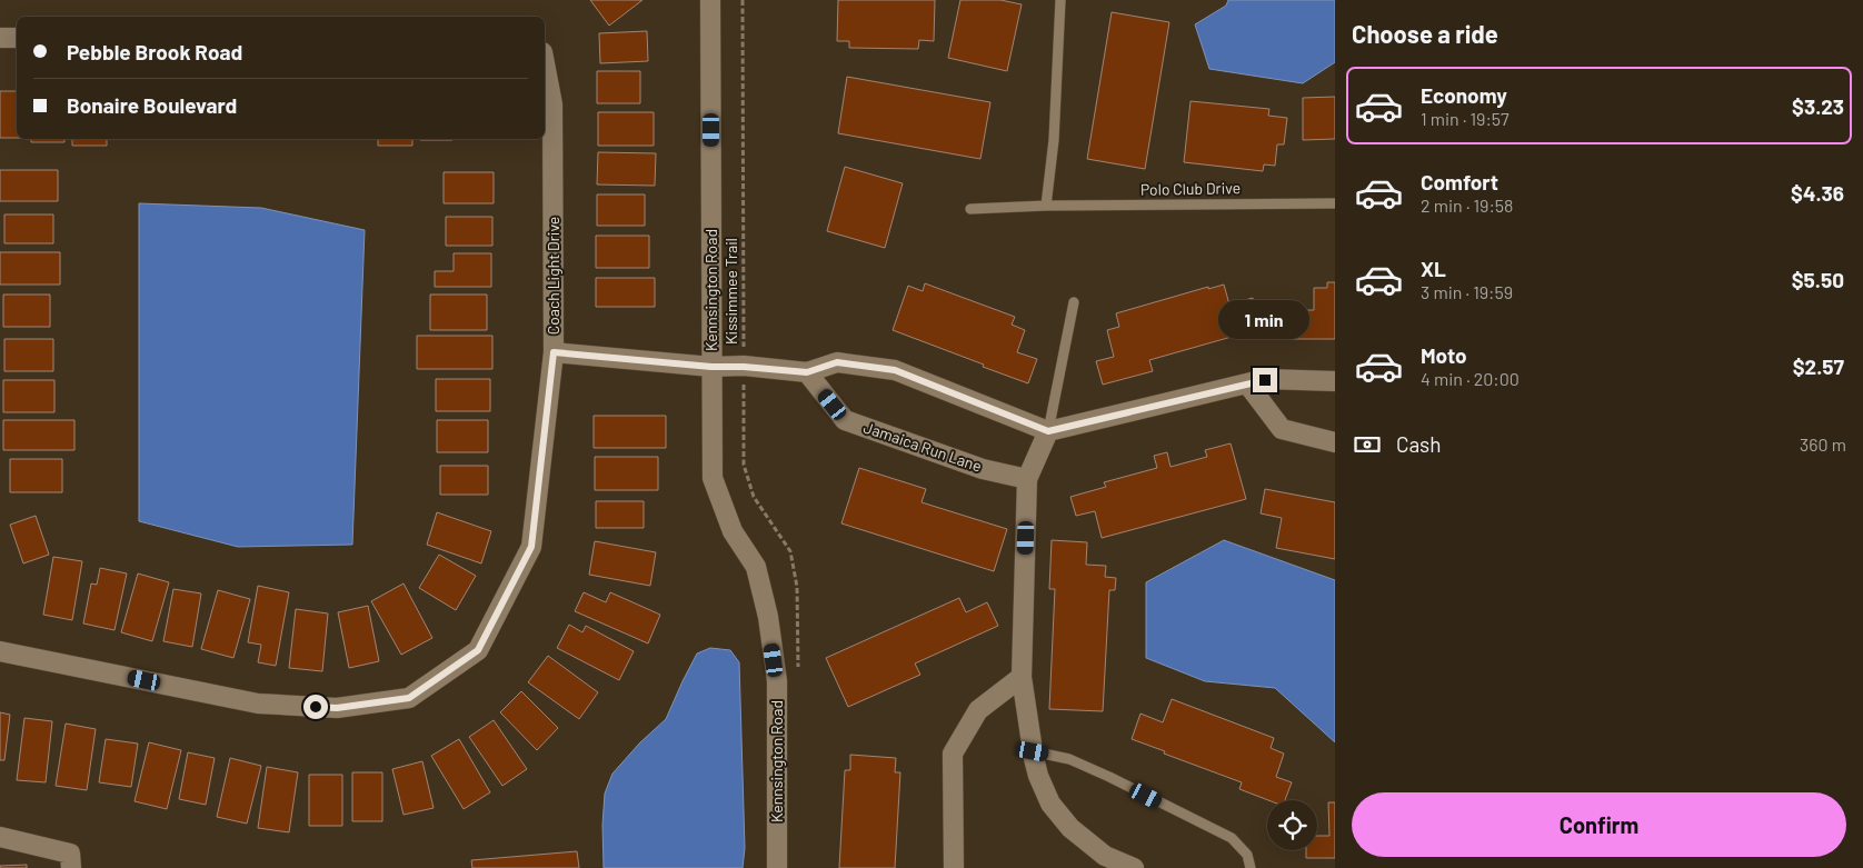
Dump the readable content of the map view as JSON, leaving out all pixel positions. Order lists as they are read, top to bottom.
{
  "streets": {
    "street": ["Coach Light Drive", "Kennsington Road", "Jamaica Run Lane"],
    "lane": ["Polo Club Drive"],
    "path": ["Kissimmee Trail"]
  },
  "page": {
    "heading": "Choose a ride",
    "banner": ["Pebble Brook Road", "Bonaire Boulevard"],
    "list": [
      {
        "name": "Economy",
        "note": "1 min · 19:57",
        "value": "$3.23"
      },
      {
        "name": "Comfort",
        "note": "2 min · 19:58",
        "value": "$4.36"
      },
      {
        "name": "XL",
        "note": "3 min · 19:59",
        "value": "$5.50"
      },
      {
        "name": "Moto",
        "note": "4 min · 20:00",
        "value": "$2.57"
      }
    ],
    "bubble": "1 min",
    "pay": ["Cash", "360 m"],
    "buttons": "Confirm"
  }
}
